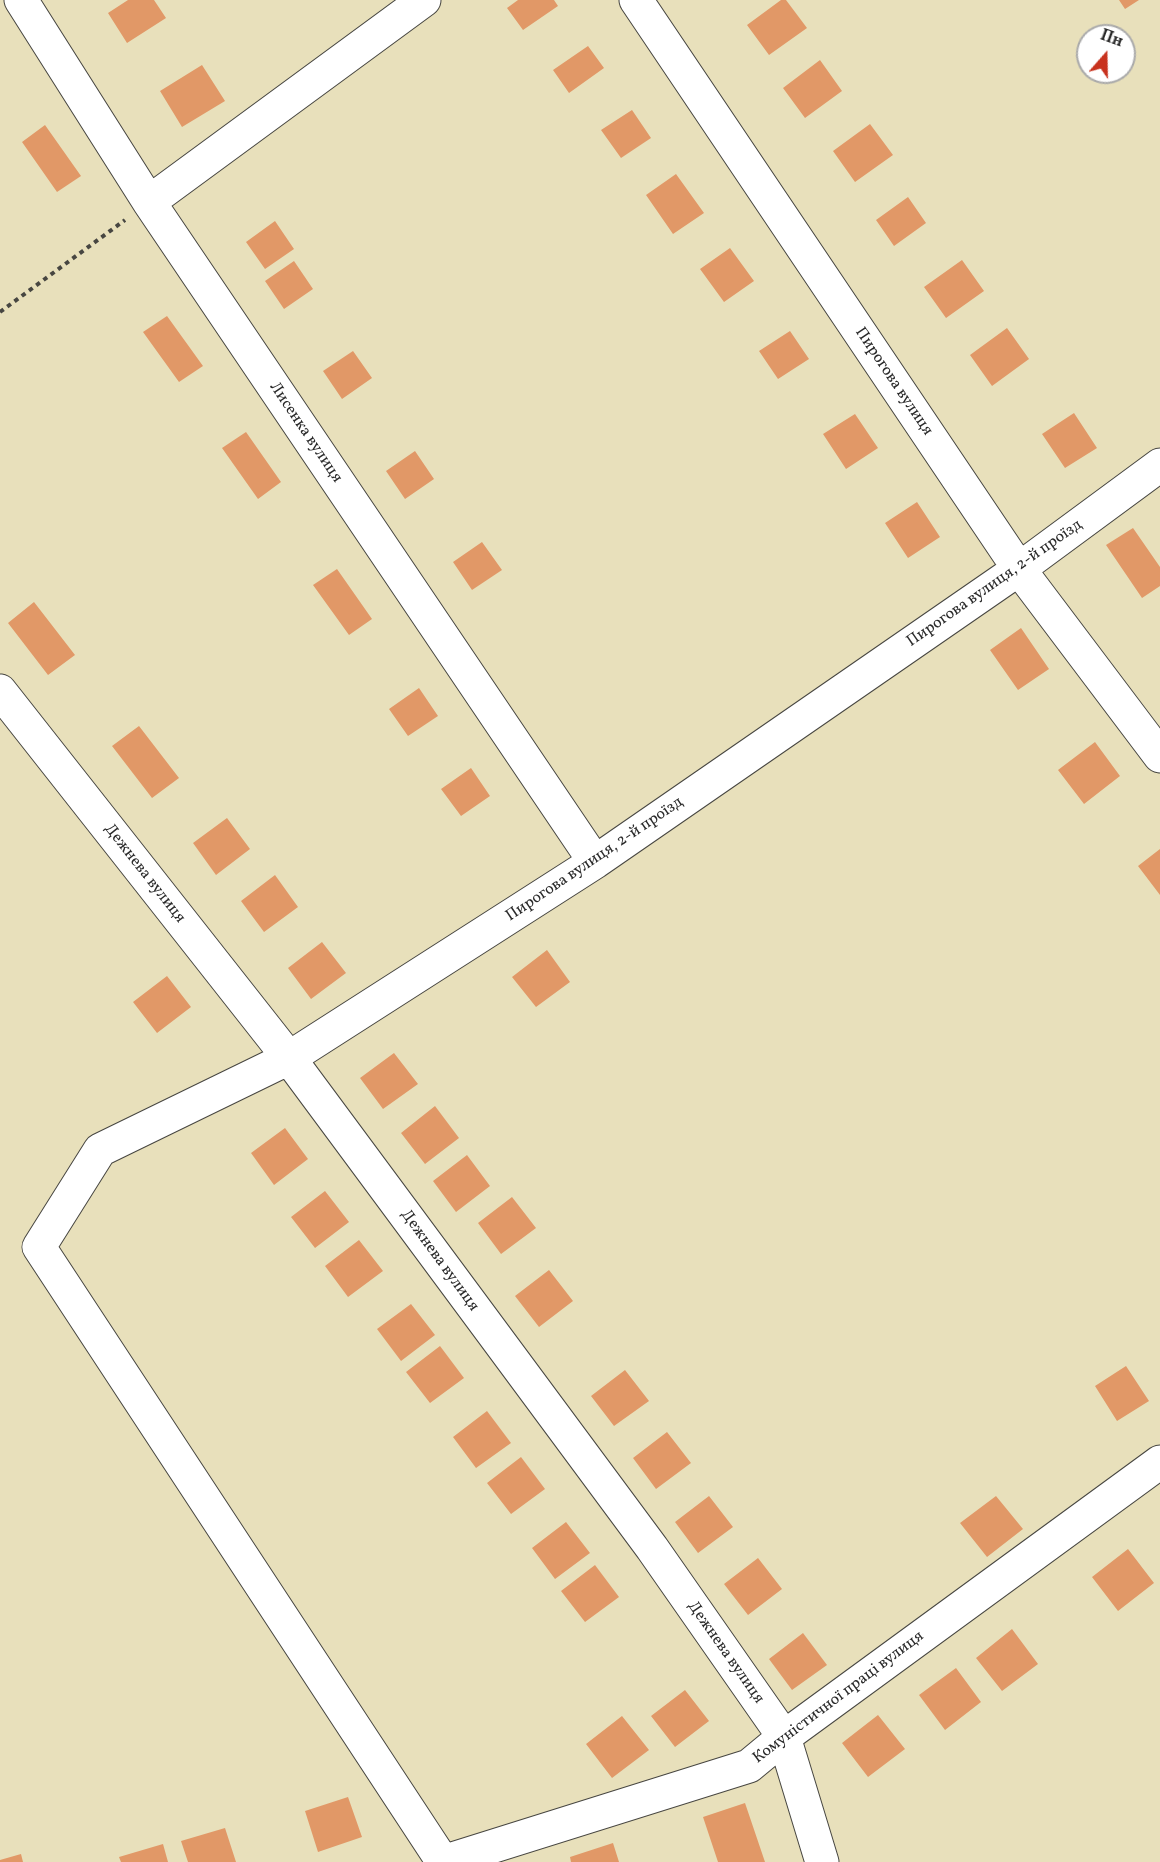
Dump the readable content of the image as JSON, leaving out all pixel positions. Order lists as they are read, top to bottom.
{
  "streets": {
    "street": [
      "Пирогова вулиця",
      "Лисенка вулиця",
      "Пирогова вулиця, 2-й проїзд",
      "Дежнева вулиця",
      "Комуністичної праці вулиця"
    ]
  },
  "crossings": [
    ["Пирогова вулиця", "Пирогова вулиця, 2-й проїзд"],
    ["Лисенка вулиця", "Пирогова вулиця, 2-й проїзд"],
    ["Пирогова вулиця, 2-й проїзд", "Дежнева вулиця"],
    ["Пирогова вулиця, 2-й проїзд", "Комуністичної праці вулиця"],
    ["Дежнева вулиця", "Комуністичної праці вулиця"]
  ],
  "north": "top"
}
